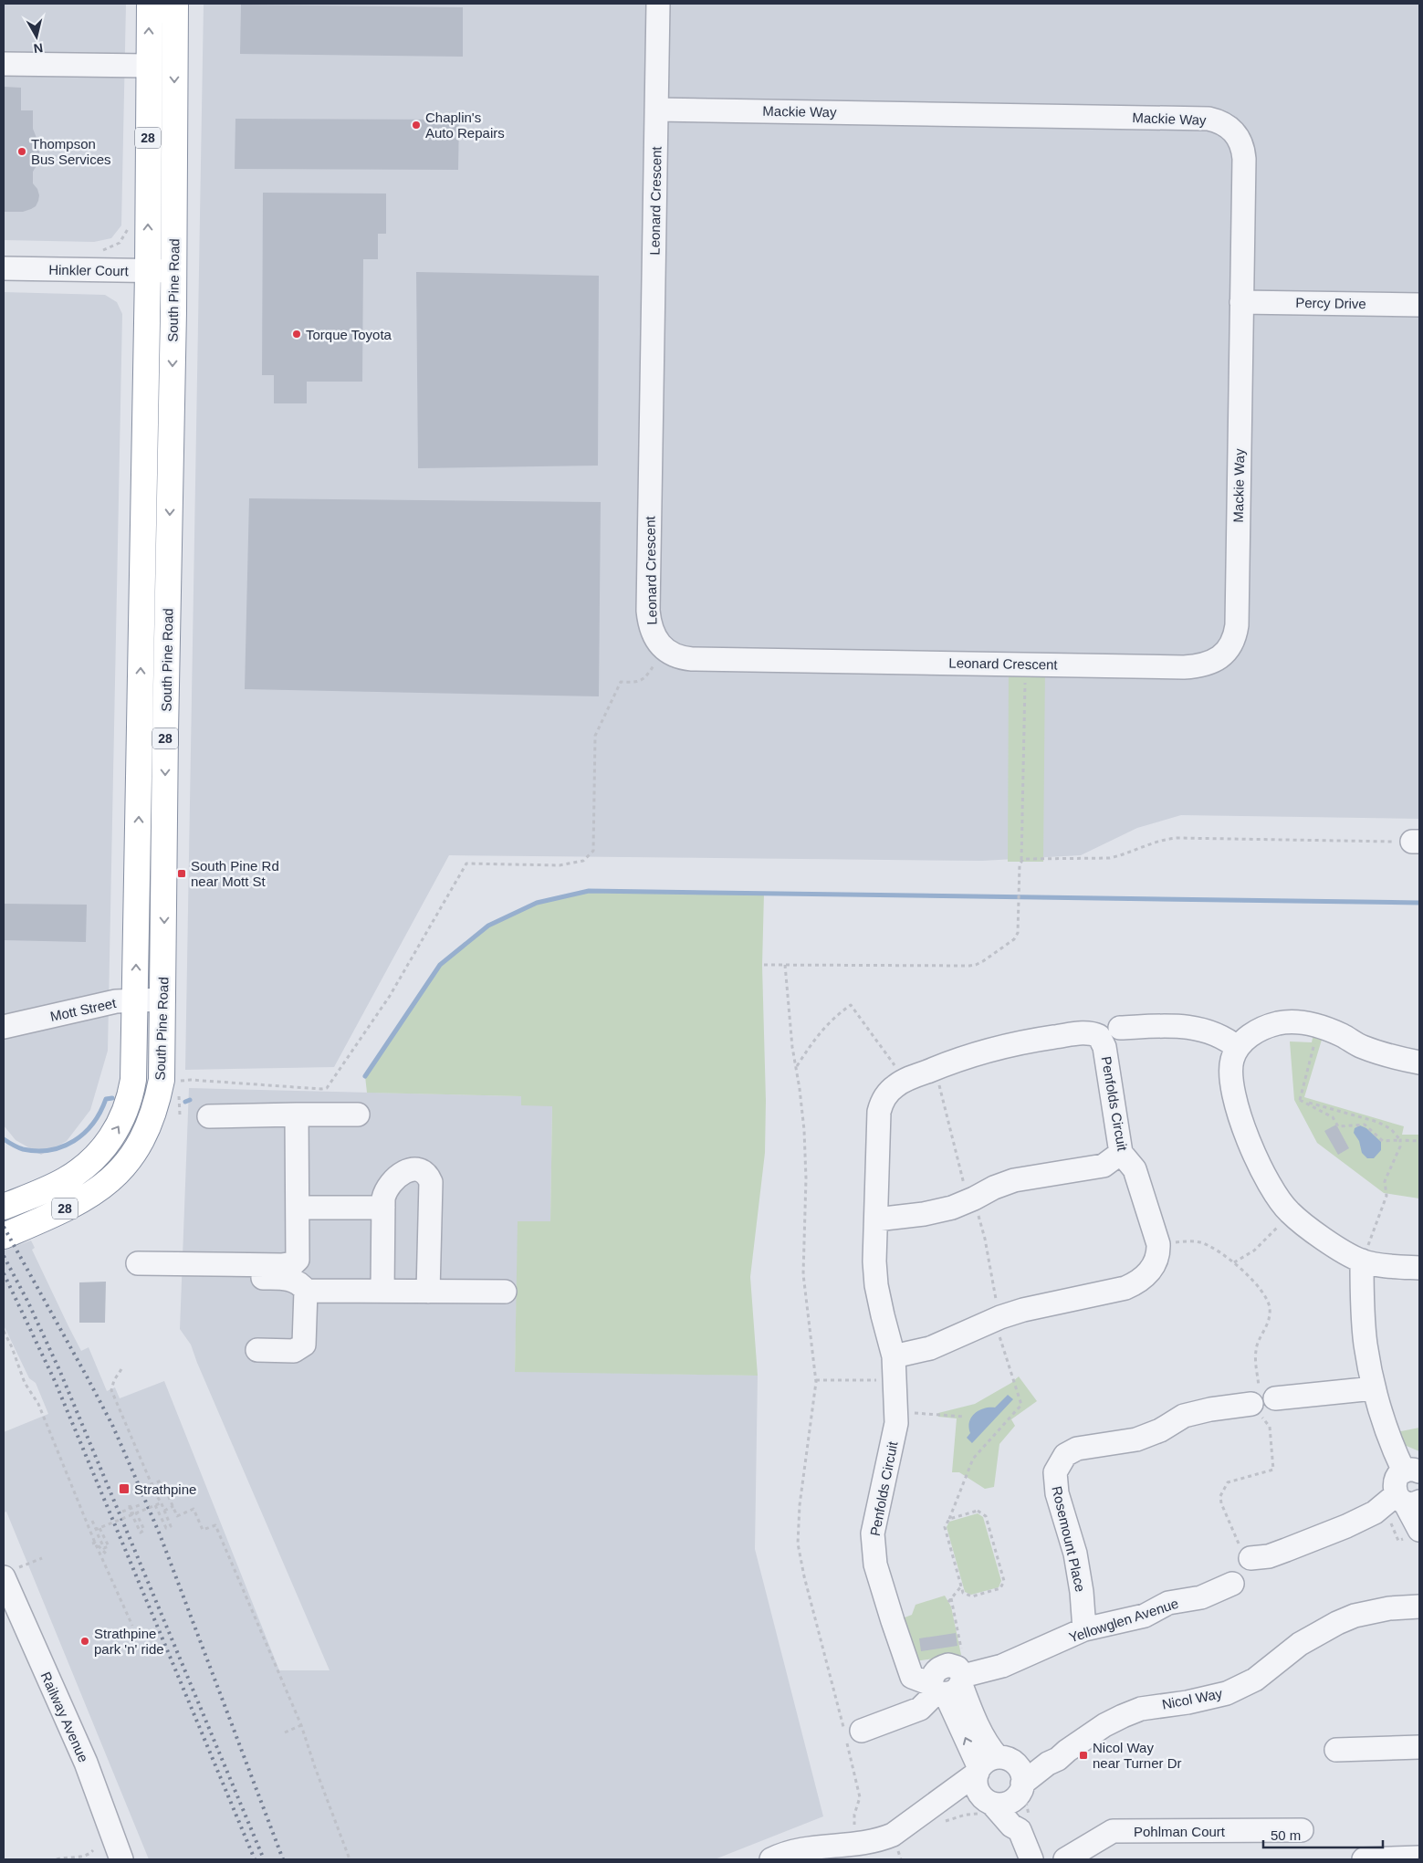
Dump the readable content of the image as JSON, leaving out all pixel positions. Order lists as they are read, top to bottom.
{
  "streets": {
    "highway": ["28", "South Pine Road"],
    "street": [
      "Mackie Way",
      "Leonard Crescent",
      "Hinkler Court",
      "Percy Drive",
      "Mott Street",
      "Penfolds Circuit",
      "Rosemount Place",
      "Yellowglen Avenue",
      "Nicol Way",
      "Railway Avenue",
      "Pohlman Court"
    ]
  },
  "crossings": [
    ["Mackie Way", "Leonard Crescent"],
    ["Mackie Way", "Percy Drive"],
    ["Hinkler Court", "South Pine Road"],
    ["South Pine Road", "Mott Street"],
    ["Penfolds Circuit", "Yellowglen Avenue"],
    ["Rosemount Place", "Yellowglen Avenue"]
  ],
  "places": {
    "other": [
      "Chaplin's Auto Repairs",
      "Thompson Bus Services",
      "Torque Toyota",
      "Strathpine park 'n' ride"
    ],
    "transit": ["South Pine Rd near Mott St", "Strathpine", "Nicol Way near Turner Dr"]
  },
  "scale_bar": "50 m",
  "north": "bottom"
}
